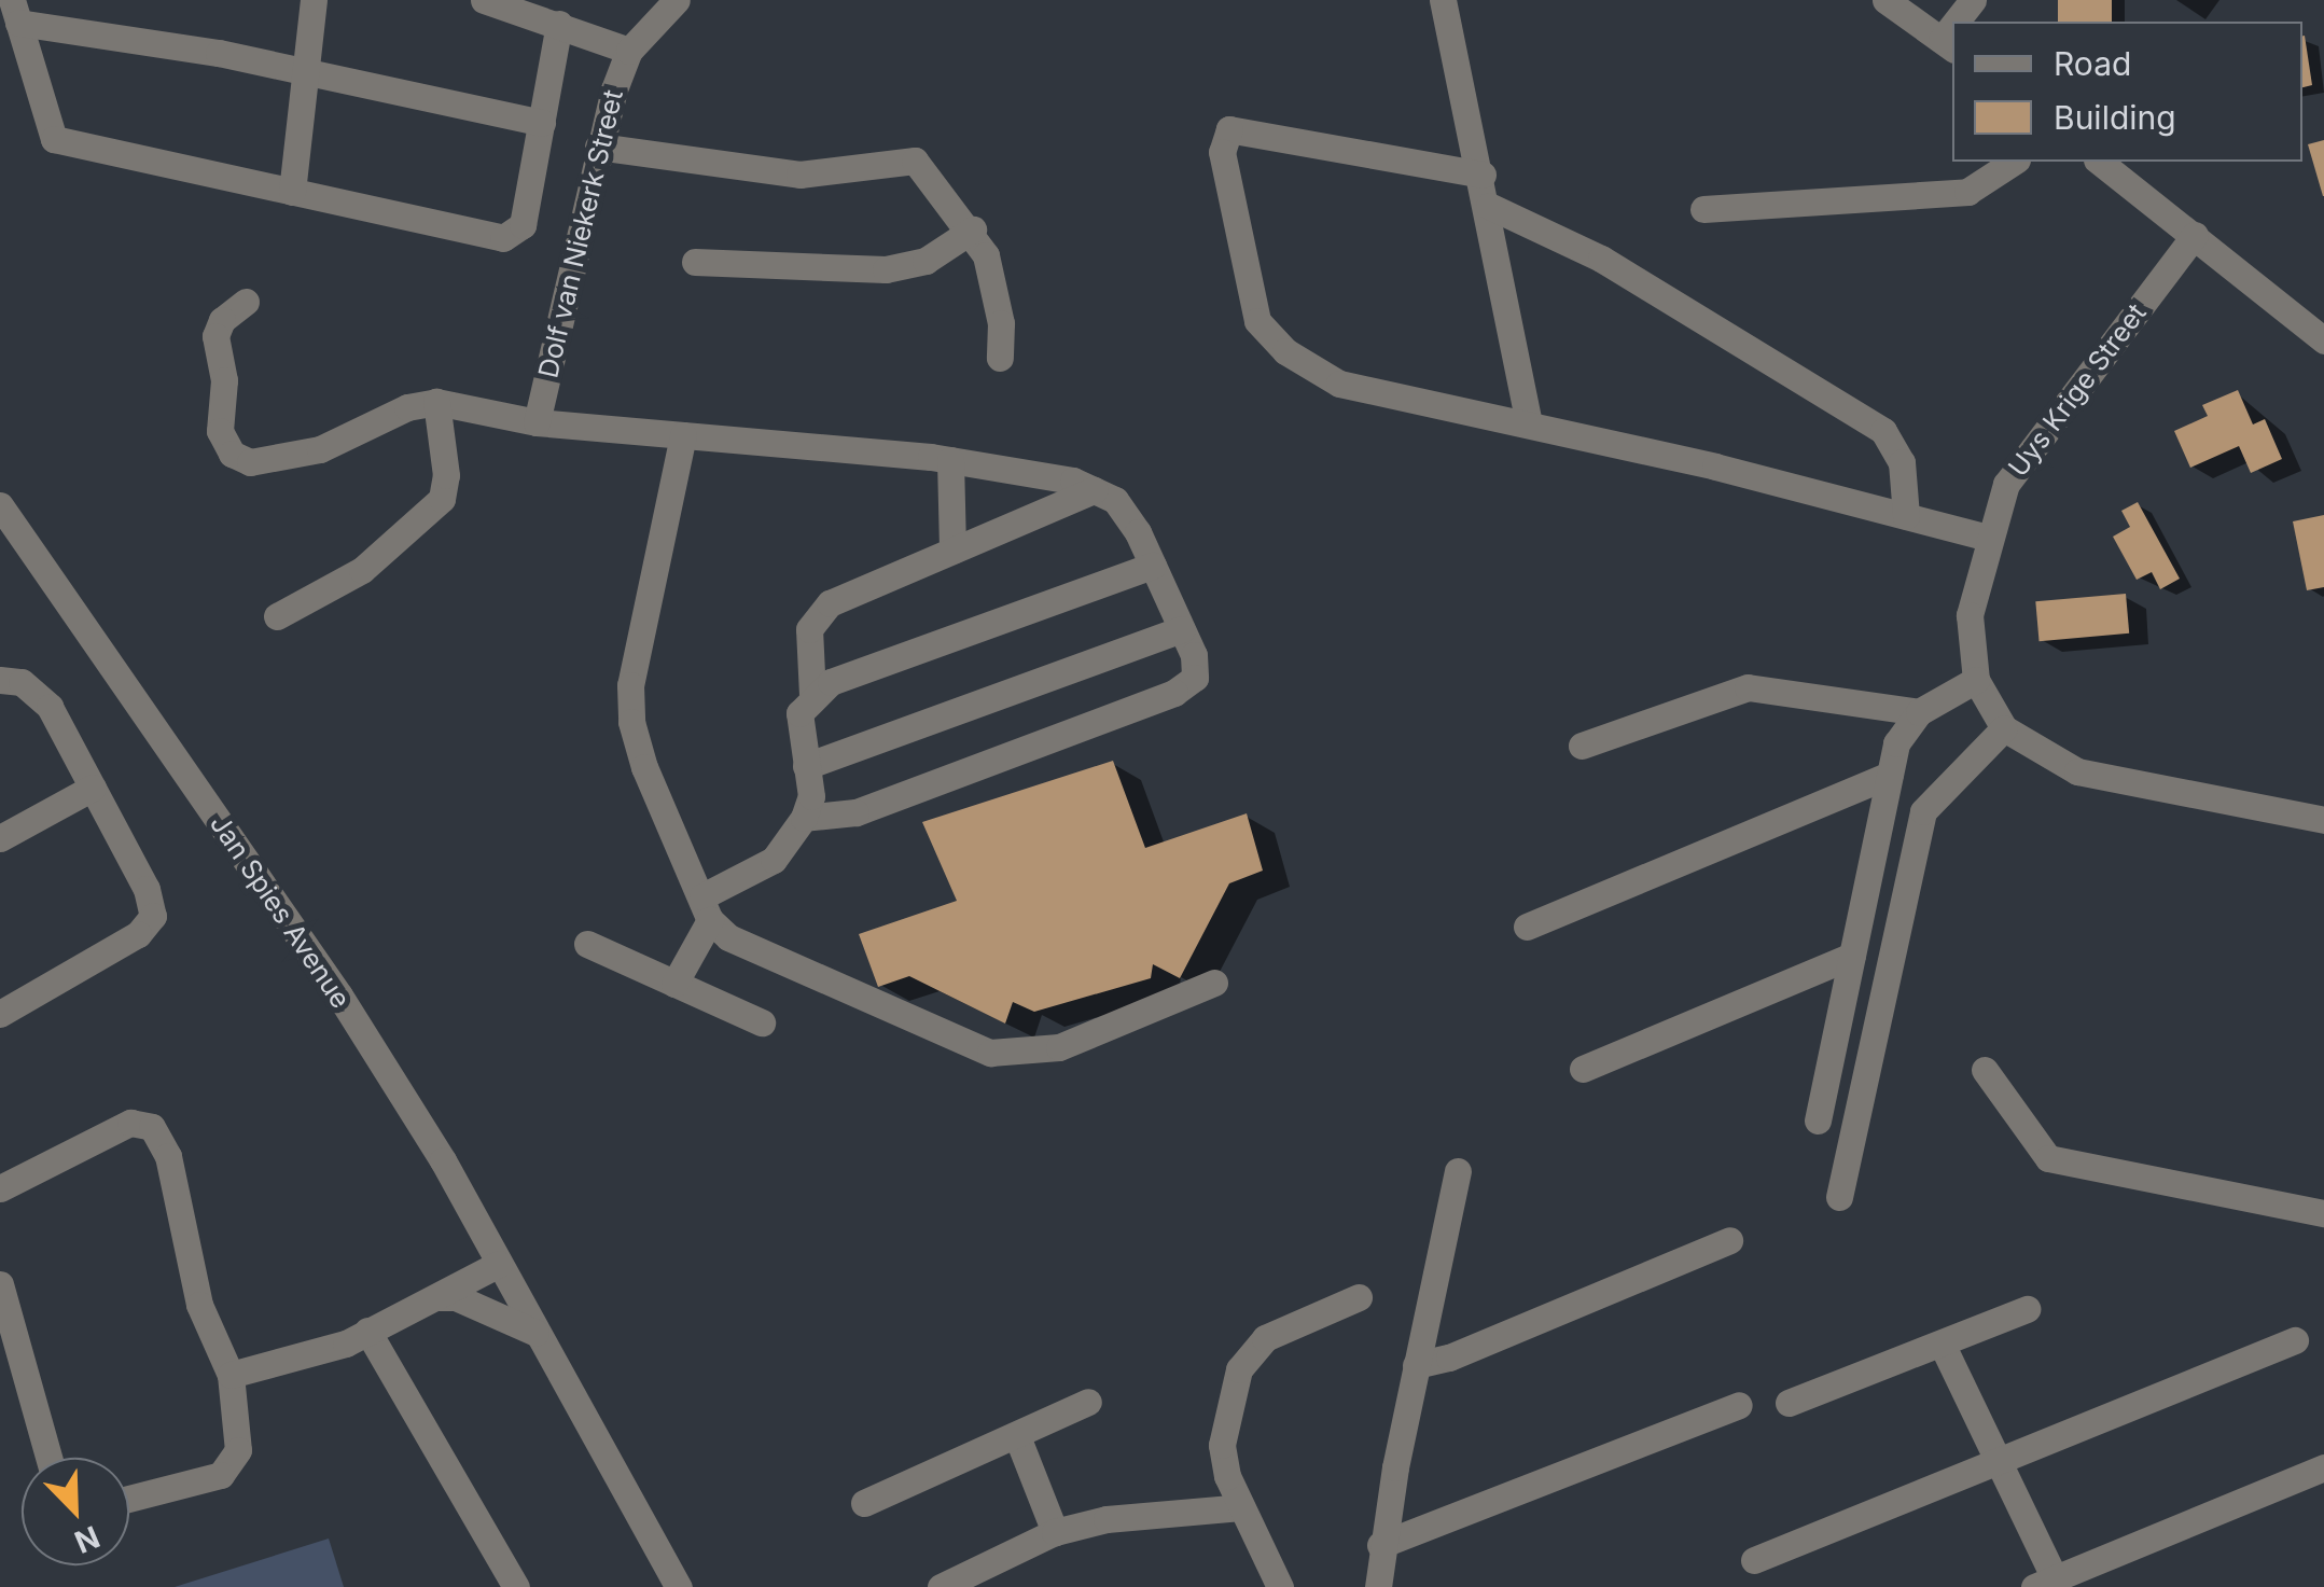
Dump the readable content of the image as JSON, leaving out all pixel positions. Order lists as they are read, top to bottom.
{
  "streets": {
    "street": ["Dolf van Niekerk Street", "Uys Krige Street", "Jan Spies Avenue"]
  },
  "legend": ["Road", "Building"],
  "north": "bottom right"
}
